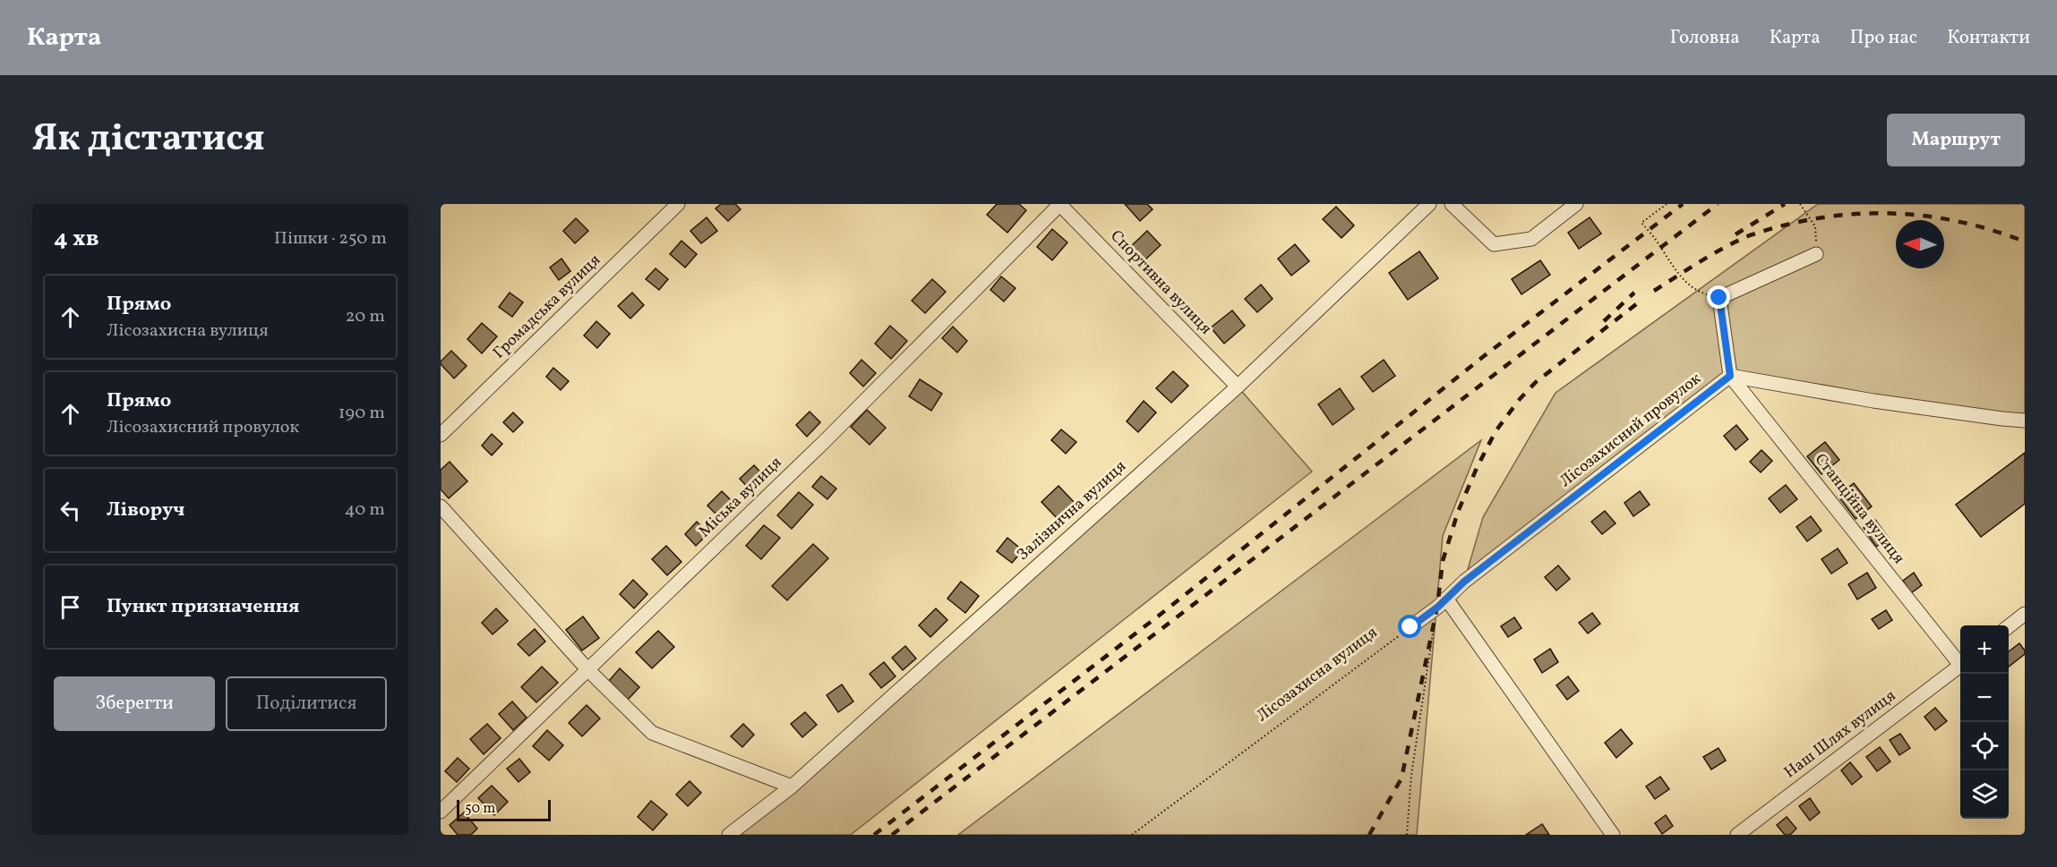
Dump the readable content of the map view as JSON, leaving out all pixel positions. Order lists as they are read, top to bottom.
{
  "streets": {
    "street": [
      "Спортивна вулиця",
      "Громадська вулиця",
      "Лісозахисний провулок",
      "Міська вулиця",
      "Станційна вулиця",
      "Залізнична вулиця",
      "Наш Шлях вулиця"
    ],
    "path": ["Лісозахисна вулиця"]
  },
  "crossings": [
    ["Спортивна вулиця", "Міська вулиця"],
    ["Спортивна вулиця", "Залізнична вулиця"],
    ["Лісозахисний провулок", "Станційна вулиця"]
  ],
  "scale_bar": "50 m",
  "north": "left",
  "page": {
    "header": "Карта",
    "nav": [
      "Головна",
      "Карта",
      "Про нас",
      "Контакти"
    ],
    "title": "Як дістатися",
    "buttons": [
      "Маршрут",
      ["Зберегти", "Поділитися"]
    ],
    "heading": ["4 хв", "Пішки · 250 m"],
    "list": [
      ["Прямо", "Лісозахисна вулиця", "20 m"],
      ["Прямо", "Лісозахисний провулок", "190 m"],
      ["Ліворуч", "40 m"],
      "Пункт призначення"
    ],
    "map_buttons": ["+", "−"],
    "scale": "50 m"
  }
}
